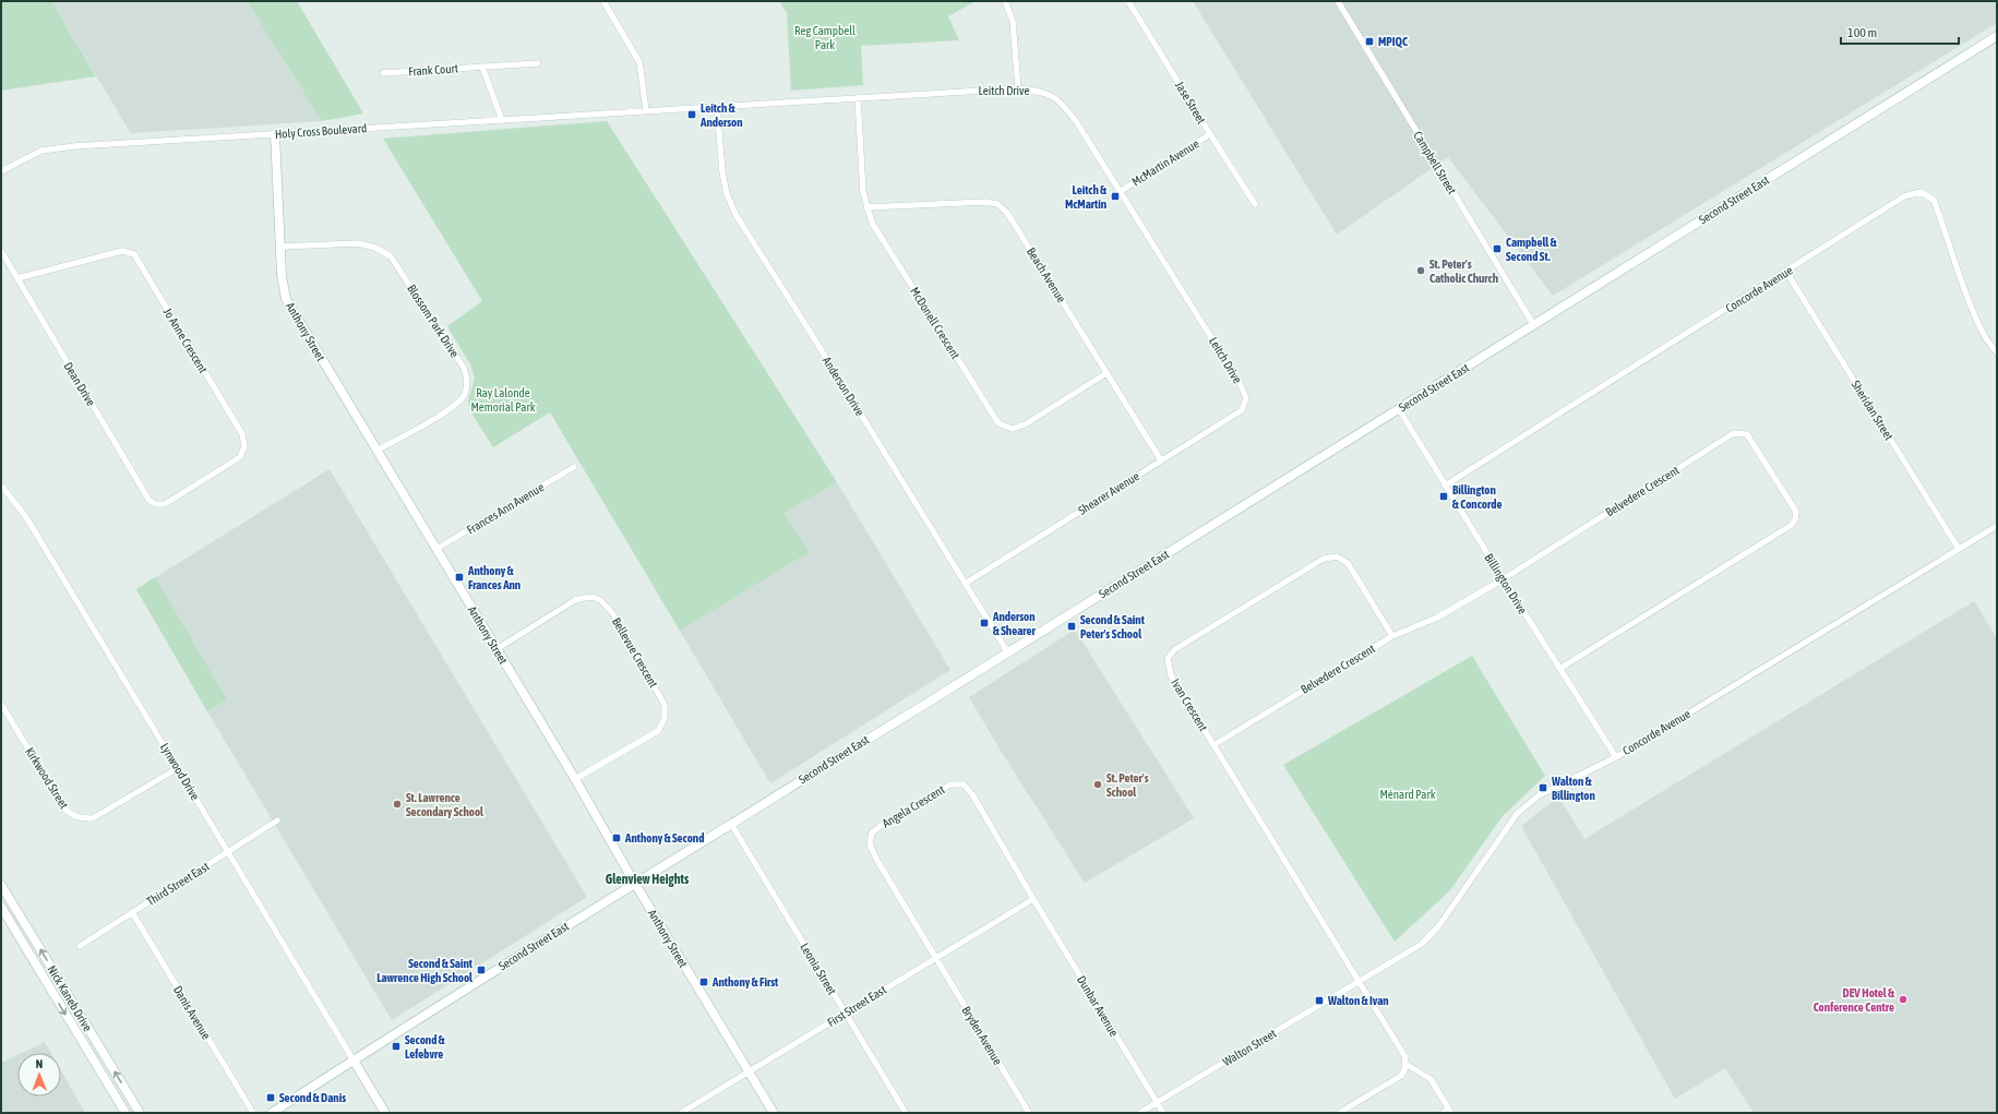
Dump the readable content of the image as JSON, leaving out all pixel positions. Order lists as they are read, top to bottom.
{
  "streets": {
    "main road": ["Second Street East", "Anthony Street", "Nick Kaneb Drive"],
    "street": [
      "Frank Court",
      "Leitch Drive",
      "Jase Street",
      "Holy Cross Boulevard",
      "McMartin Avenue",
      "Campbell Street",
      "Beach Avenue",
      "Concorde Avenue",
      "Blossom Park Drive",
      "McDonell Crescent",
      "Jo Anne Crescent",
      "Dean Drive",
      "Anderson Drive",
      "Sheridan Street",
      "Belvedere Crescent",
      "Shearer Avenue",
      "Frances Ann Avenue",
      "Billington Drive",
      "Bellevue Crescent",
      "Ivan Crescent",
      "Lynwood Drive",
      "Kirkwood Street",
      "Angela Crescent",
      "Third Street East",
      "Leonia Street",
      "First Street East",
      "Dunbar Avenue",
      "Danis Avenue",
      "Bryden Avenue",
      "Walton Street"
    ]
  },
  "crossings": [
    ["Leitch Drive", "Holy Cross Boulevard"],
    ["Leitch Drive", "McMartin Avenue"],
    ["Leitch Drive", "McDonell Crescent"],
    ["Leitch Drive", "Anderson Drive"],
    ["Leitch Drive", "Shearer Avenue"],
    ["Jase Street", "McMartin Avenue"],
    ["Holy Cross Boulevard", "Anthony Street"],
    ["Campbell Street", "Second Street East"],
    ["Second Street East", "Anthony Street"],
    ["Second Street East", "Anderson Drive"],
    ["Second Street East", "Billington Drive"],
    ["Second Street East", "Lynwood Drive"],
    ["Second Street East", "Leonia Street"],
    ["Beach Avenue", "McDonell Crescent"],
    ["Beach Avenue", "Shearer Avenue"],
    ["Concorde Avenue", "Sheridan Street"],
    ["Concorde Avenue", "Billington Drive"],
    ["Concorde Avenue", "Ivan Crescent"],
    ["Concorde Avenue", "Walton Street"],
    ["Blossom Park Drive", "Anthony Street"],
    ["Anthony Street", "Frances Ann Avenue"],
    ["Anthony Street", "Bellevue Crescent"],
    ["Anthony Street", "First Street East"],
    ["Jo Anne Crescent", "Dean Drive"],
    ["Anderson Drive", "Shearer Avenue"],
    ["Belvedere Crescent", "Billington Drive"],
    ["Belvedere Crescent", "Ivan Crescent"],
    ["Ivan Crescent", "Walton Street"],
    ["Lynwood Drive", "Kirkwood Street"],
    ["Lynwood Drive", "Third Street East"],
    ["Angela Crescent", "First Street East"],
    ["Angela Crescent", "Dunbar Avenue"],
    ["Angela Crescent", "Bryden Avenue"],
    ["Third Street East", "Danis Avenue"],
    ["Leonia Street", "First Street East"],
    ["First Street East", "Dunbar Avenue"],
    ["First Street East", "Bryden Avenue"],
    ["Dunbar Avenue", "Walton Street"]
  ],
  "districts": ["Glenview Heights"],
  "parks": ["Reg Campbell Park", "Ray Lalonde Memorial Park", "Ménard Park"],
  "places": {
    "transit": [
      "MPIQC",
      "Leitch & Anderson",
      "Leitch & McMartin",
      "Campbell & Second St.",
      "Billington & Concorde",
      "Anthony & Frances Ann",
      "Anderson & Shearer",
      "Second & Saint Peter's School",
      "Walton & Billington",
      "Anthony & Second",
      "Second & Saint Lawrence High School",
      "Anthony & First",
      "Walton & Ivan",
      "Second & Lefebvre",
      "Second & Danis"
    ],
    "other": [
      "St. Peter's Catholic Church",
      "St. Peter's School",
      "St. Lawrence Secondary School",
      "DEV Hotel & Conference Centre"
    ]
  },
  "scale_bar": "100 m",
  "north": "top"
}
